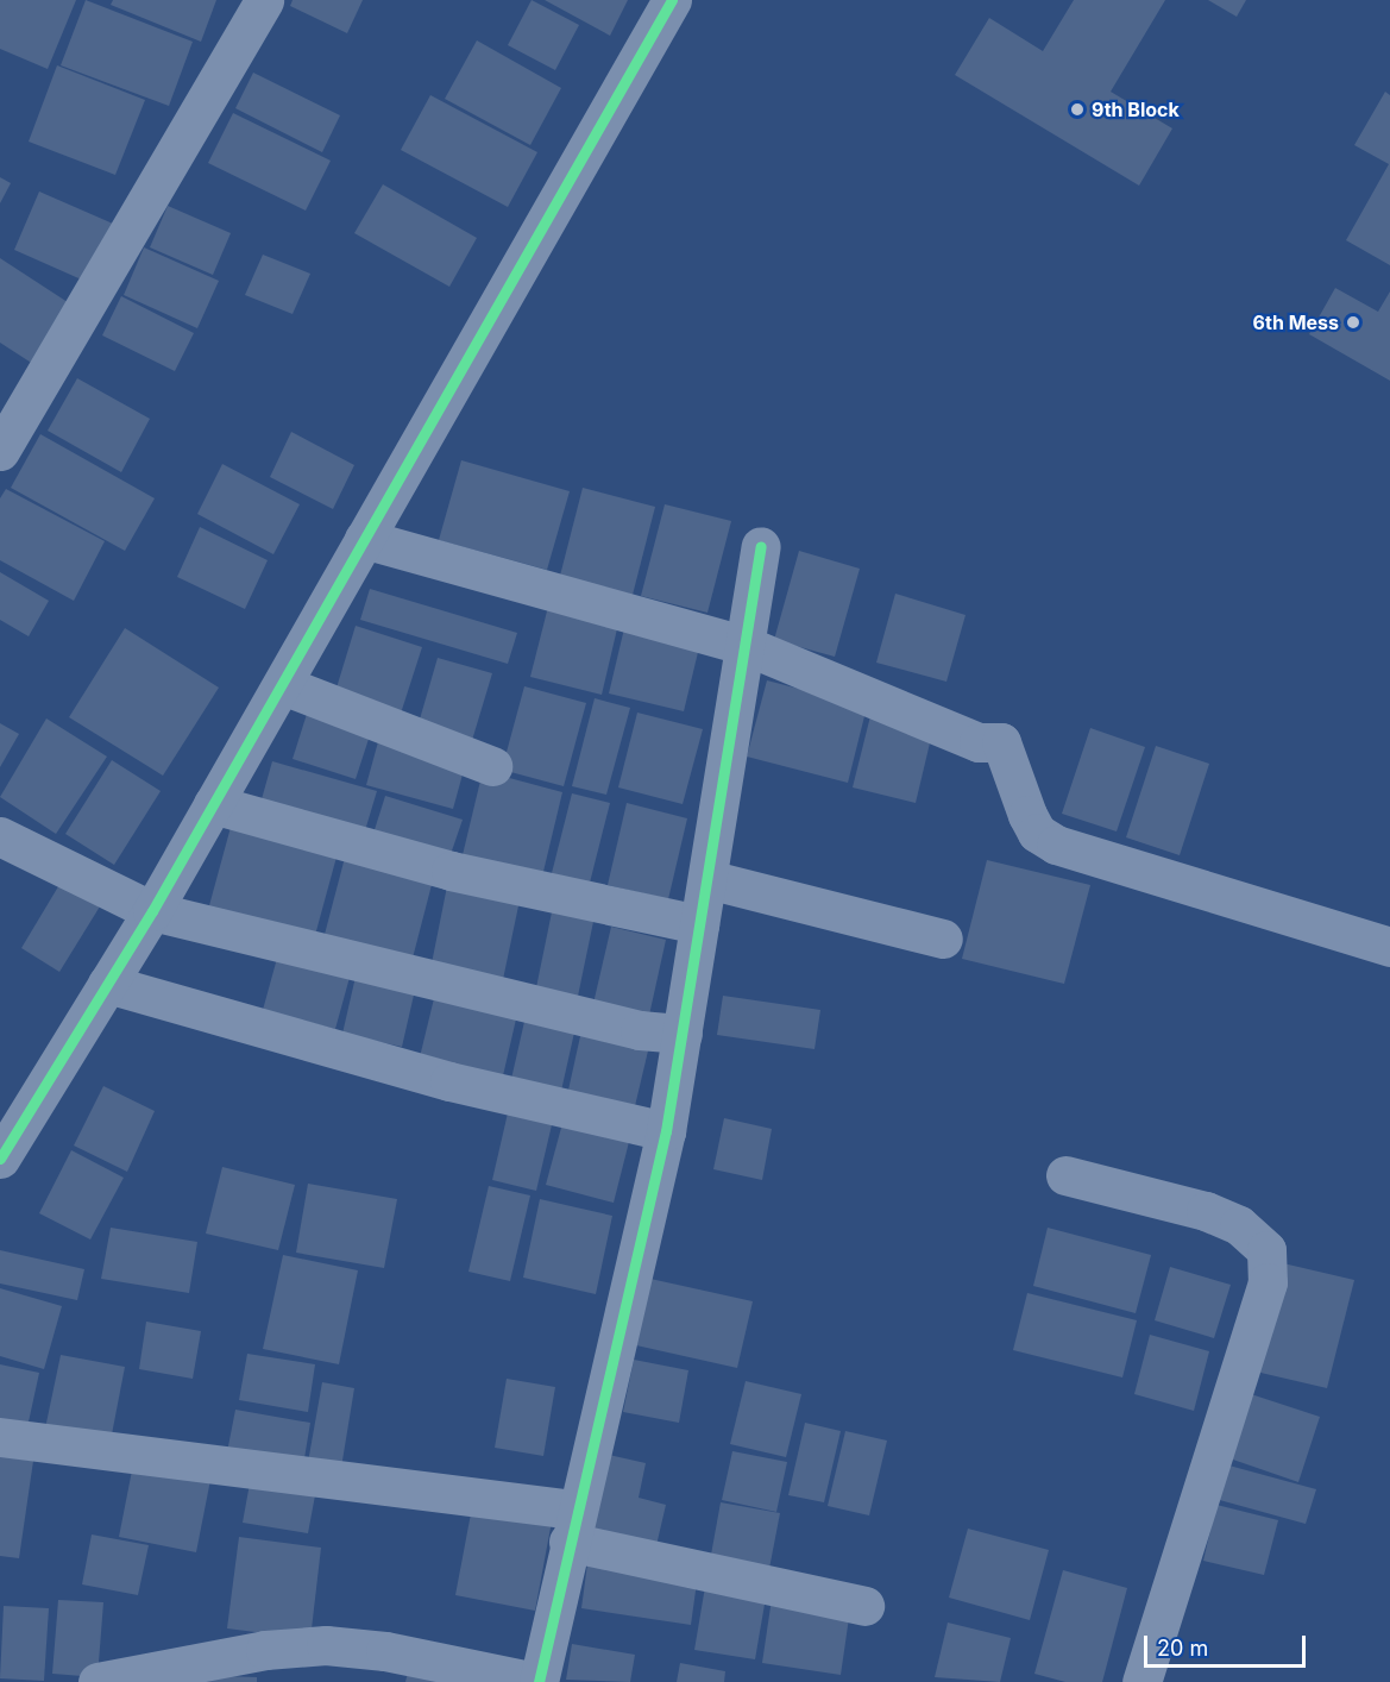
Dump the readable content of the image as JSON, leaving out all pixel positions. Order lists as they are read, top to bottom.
{
  "places": ["9th Block", "6th Mess"],
  "scale_bar": "20 m"
}
